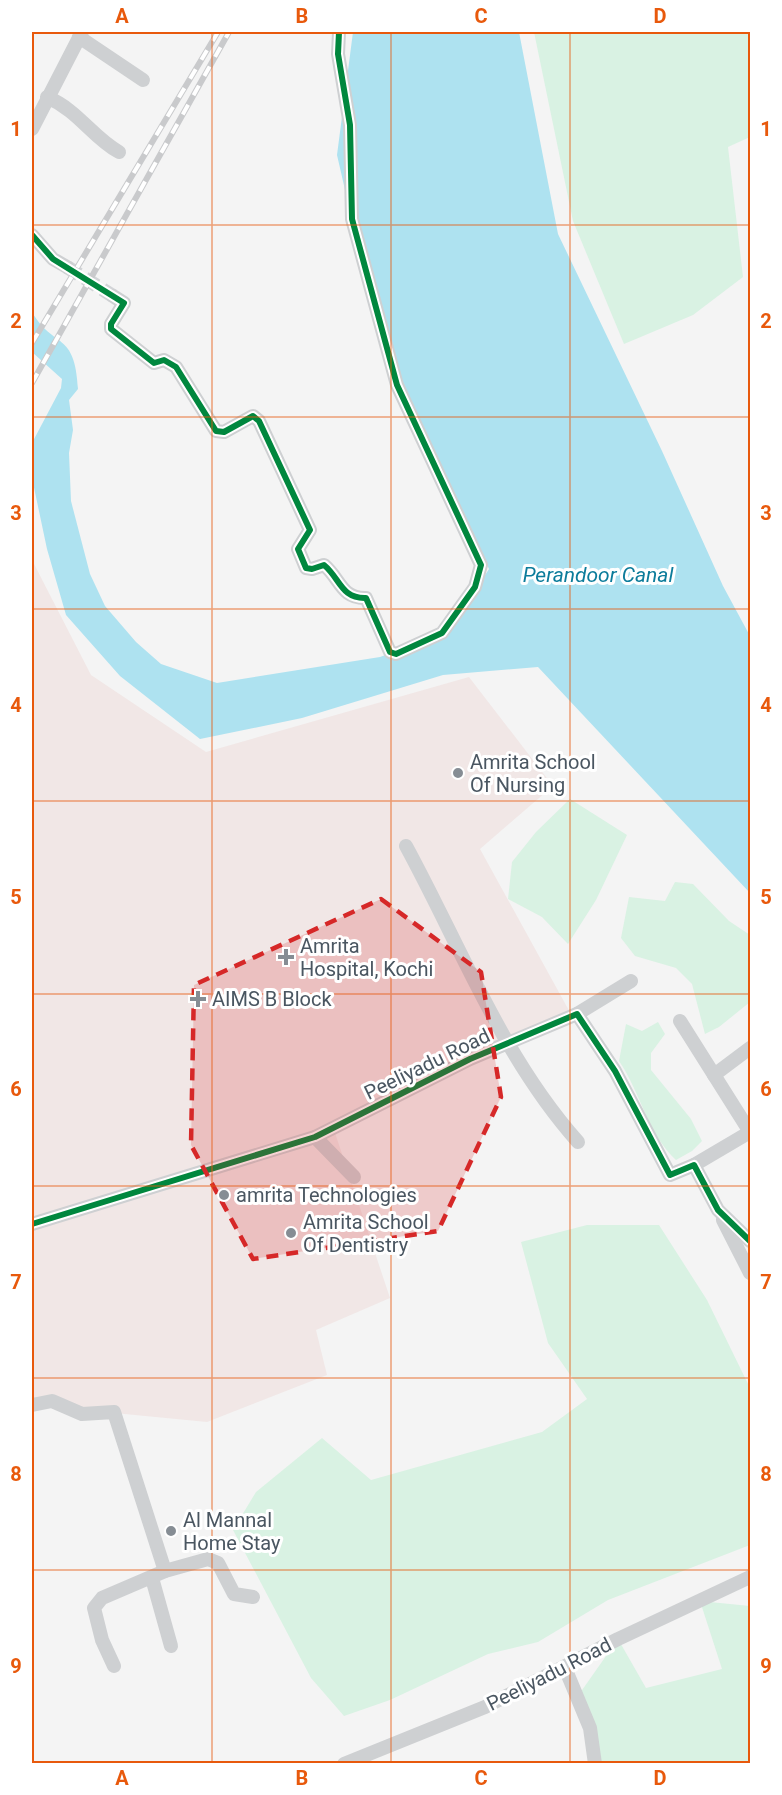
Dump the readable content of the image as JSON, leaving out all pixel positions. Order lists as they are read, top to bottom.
{
  "streets": {
    "street": ["Peeliyadu Road"]
  },
  "water": ["Perandoor Canal"],
  "places": {
    "other": [
      "Amrita School Of Nursing",
      "amrita Technologies",
      "Amrita School Of Dentistry",
      "Al Mannal Home Stay"
    ],
    "health": ["Amrita Hospital, Kochi", "AIMS B Block"]
  },
  "grid": {
    "columns": [
      "A",
      "B",
      "C",
      "D"
    ],
    "rows": [
      "1",
      "2",
      "3",
      "4",
      "5",
      "6",
      "7",
      "8",
      "9"
    ]
  }
}
